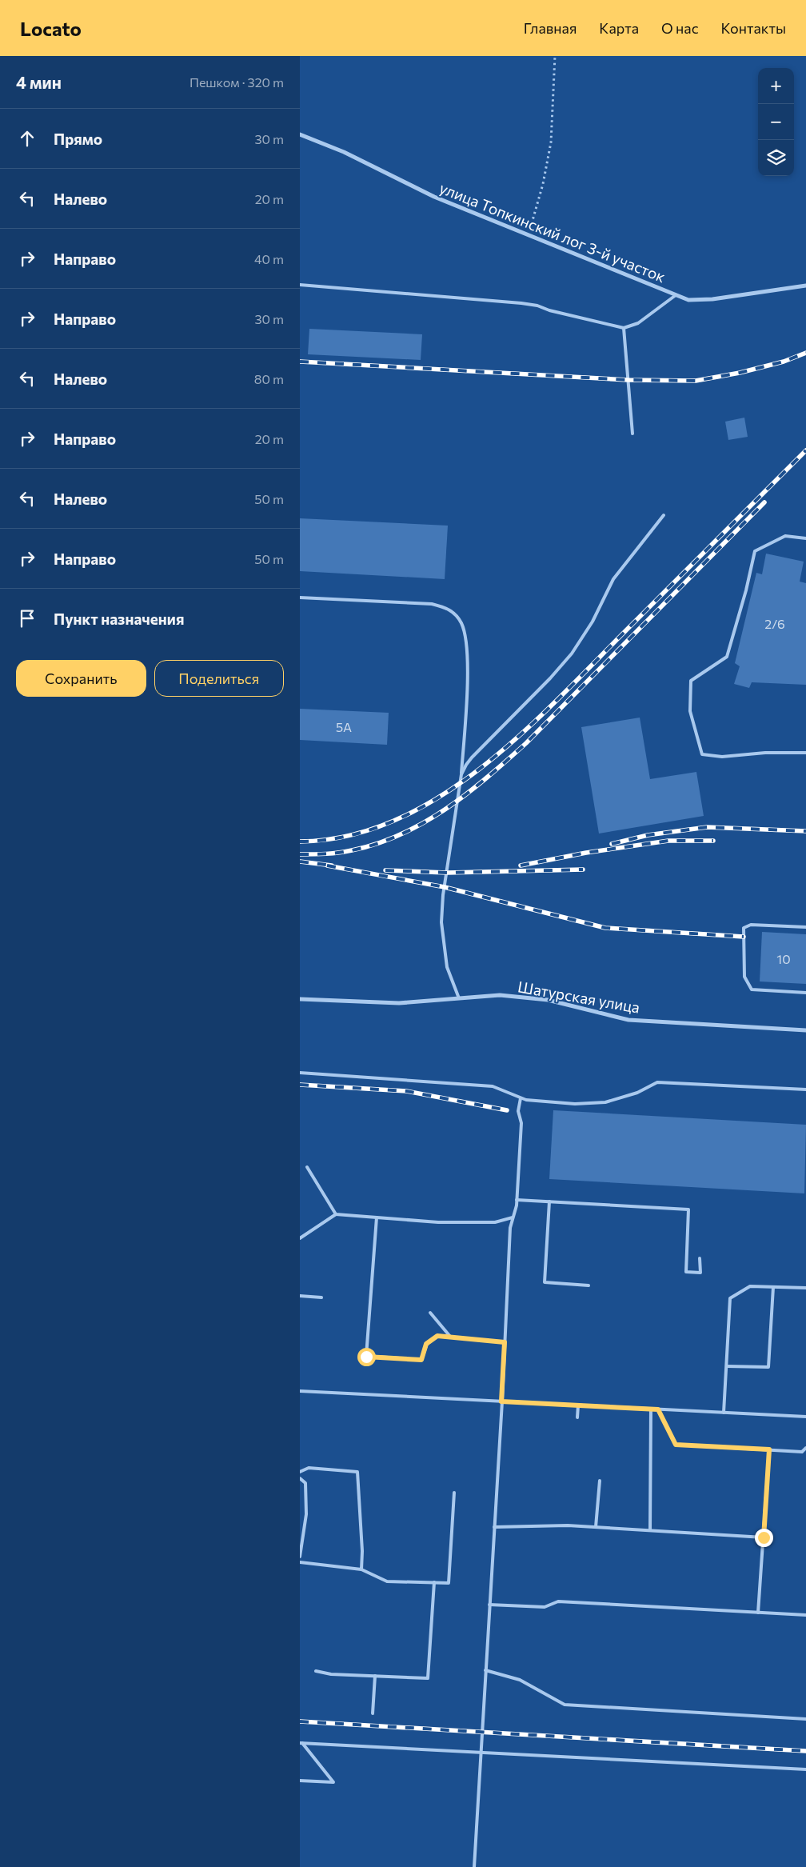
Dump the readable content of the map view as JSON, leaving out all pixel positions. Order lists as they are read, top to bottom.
{
  "streets": {
    "street": ["улица Топкинский лог 3-й участок", "Шатурская улица"]
  },
  "house_numbers": ["2/6", "5А", "10"],
  "page": {
    "header": "Locato",
    "nav": [
      "Главная",
      "Карта",
      "О нас",
      "Контакты"
    ],
    "heading": ["4 мин", "Пешком · 320 m"],
    "map_buttons": ["+", "−"],
    "list": [
      ["Прямо", "30 m"],
      ["Налево", "20 m"],
      ["Направо", "40 m"],
      ["Направо", "30 m"],
      ["Налево", "80 m"],
      ["Направо", "20 m"],
      ["Налево", "50 m"],
      ["Направо", "50 m"],
      "Пункт назначения"
    ],
    "buttons": ["Сохранить", "Поделиться"]
  }
}
